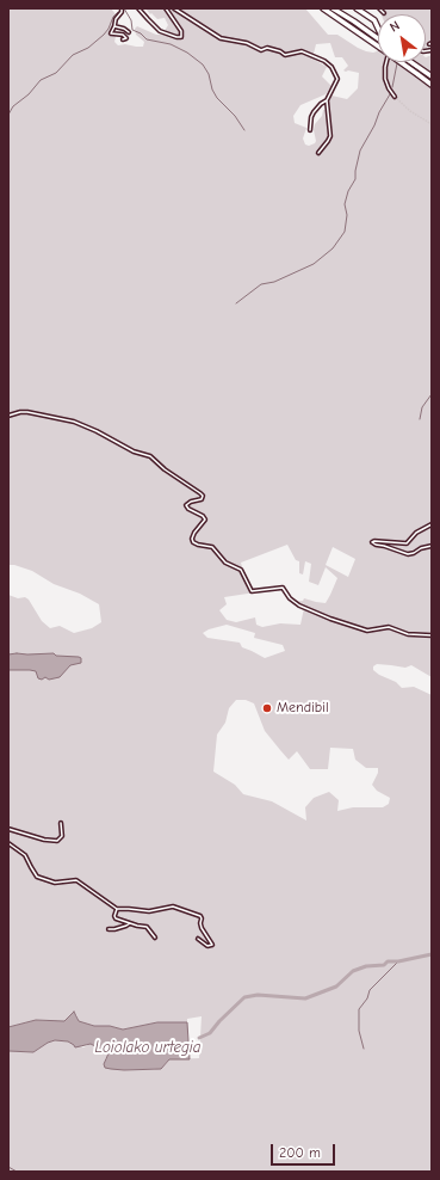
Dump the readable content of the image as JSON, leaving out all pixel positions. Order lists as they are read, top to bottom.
{
  "water": ["Loiolako urtegia"],
  "places": ["Mendibil"],
  "scale_bar": "200 m",
  "north": "top left"
}
